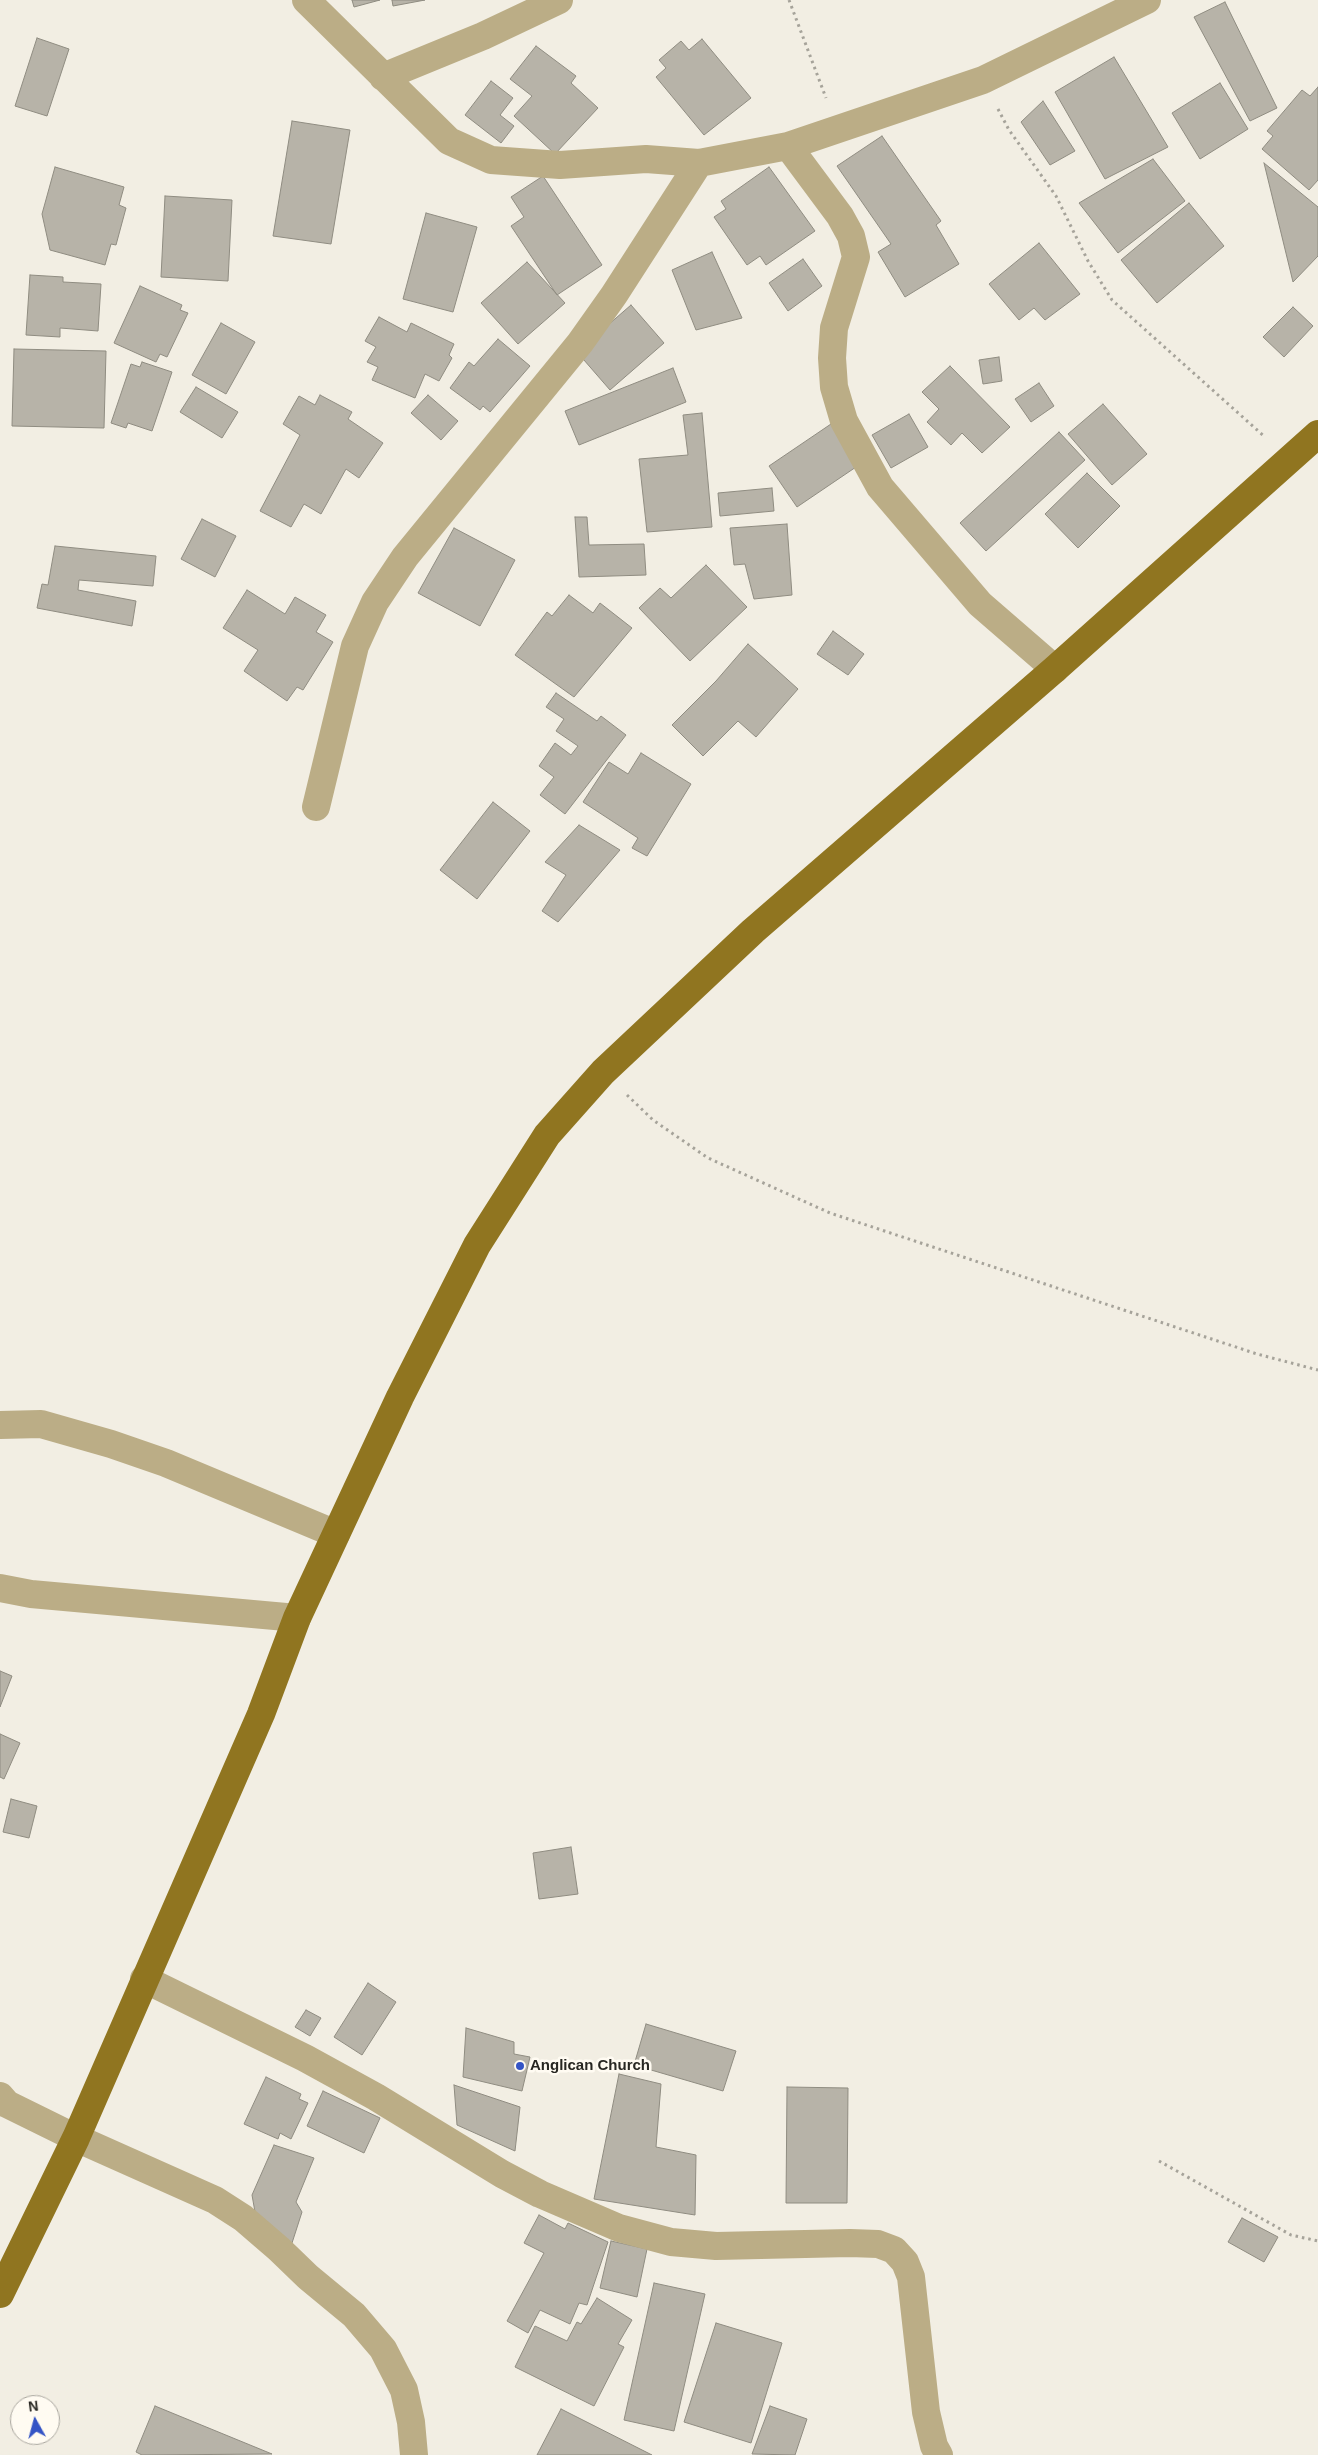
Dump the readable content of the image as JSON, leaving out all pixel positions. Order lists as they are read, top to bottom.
{
  "places": ["Anglican Church"],
  "north": "top"
}
